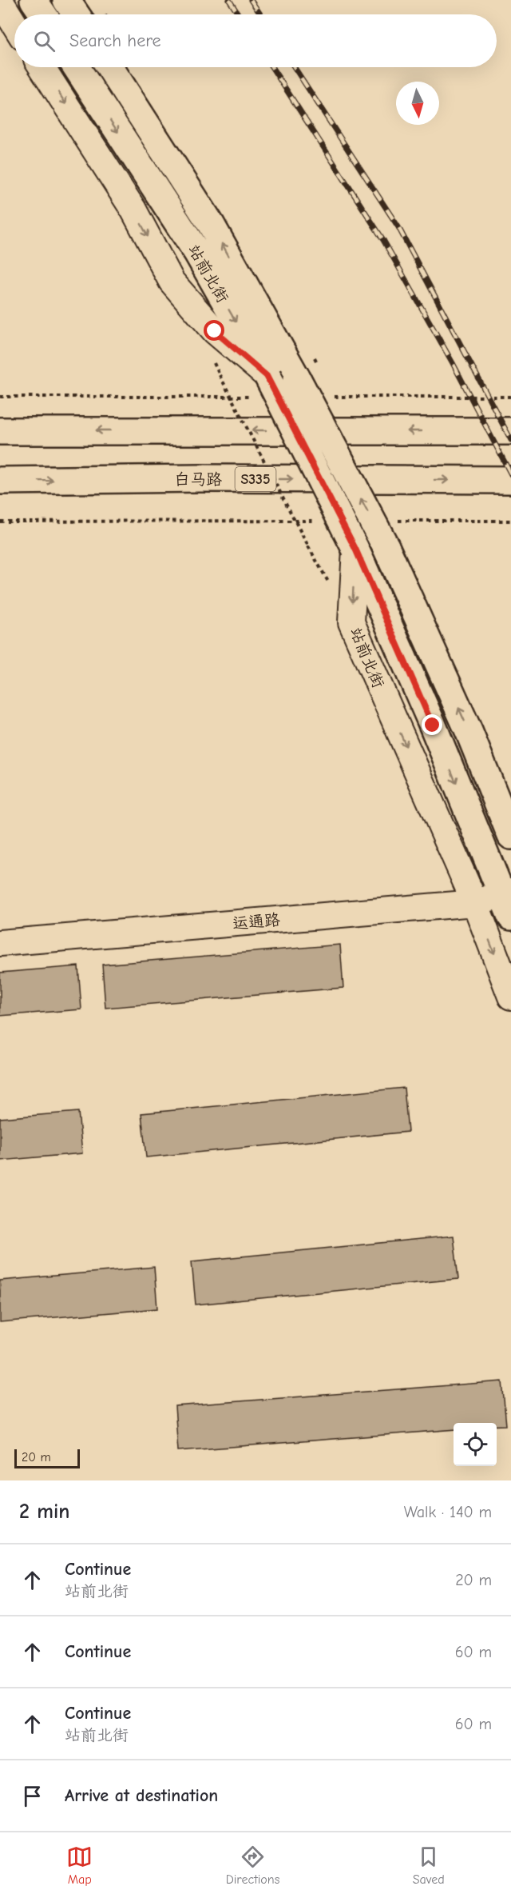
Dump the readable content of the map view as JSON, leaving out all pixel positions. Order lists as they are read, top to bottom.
{
  "streets": {
    "main road": ["站前北街", "白马路", "S335"],
    "street": ["运通路"]
  },
  "crossings": [
    ["站前北街", "运通路"]
  ],
  "scale_bar": "20 m",
  "north": "bottom",
  "page": {
    "search": "Search here",
    "scale": "20 m",
    "heading": ["2 min", "Walk · 140 m"],
    "list": [
      ["Continue", "站前北街", "20 m"],
      ["Continue", "60 m"],
      ["Continue", "站前北街", "60 m"],
      "Arrive at destination"
    ],
    "nav": ["Map", "Directions", "Saved"]
  }
}
